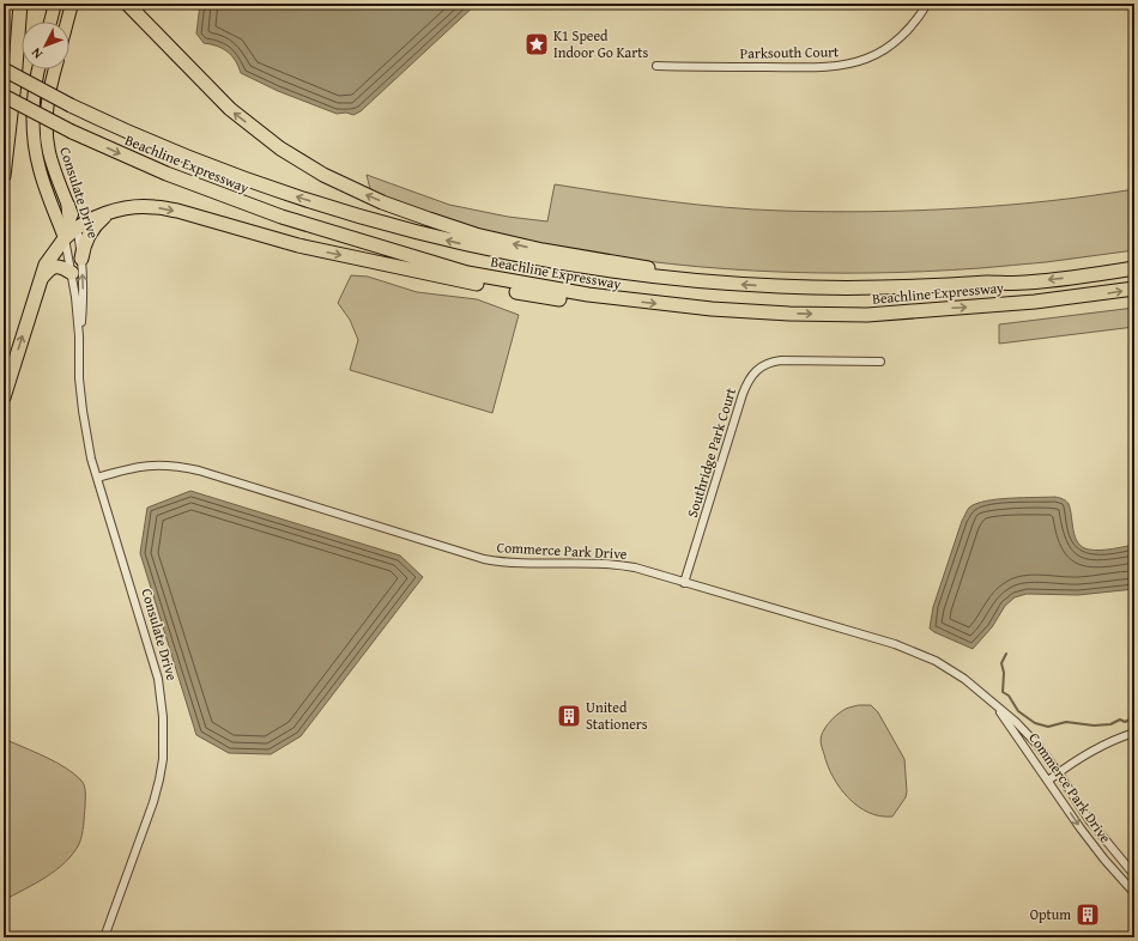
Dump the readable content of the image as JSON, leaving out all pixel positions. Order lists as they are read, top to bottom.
{
  "streets": {
    "highway": ["Beachline Expressway"],
    "main road": ["Consulate Drive"],
    "street": ["Parksouth Court", "Southridge Park Court", "Commerce Park Drive"]
  },
  "crossings": [
    ["Consulate Drive", "Commerce Park Drive"],
    ["Southridge Park Court", "Commerce Park Drive"]
  ],
  "places": {
    "place": ["K1 Speed Indoor Go Karts"],
    "building": ["United Stationers", "Optum"]
  },
  "north": "bottom left"
}
